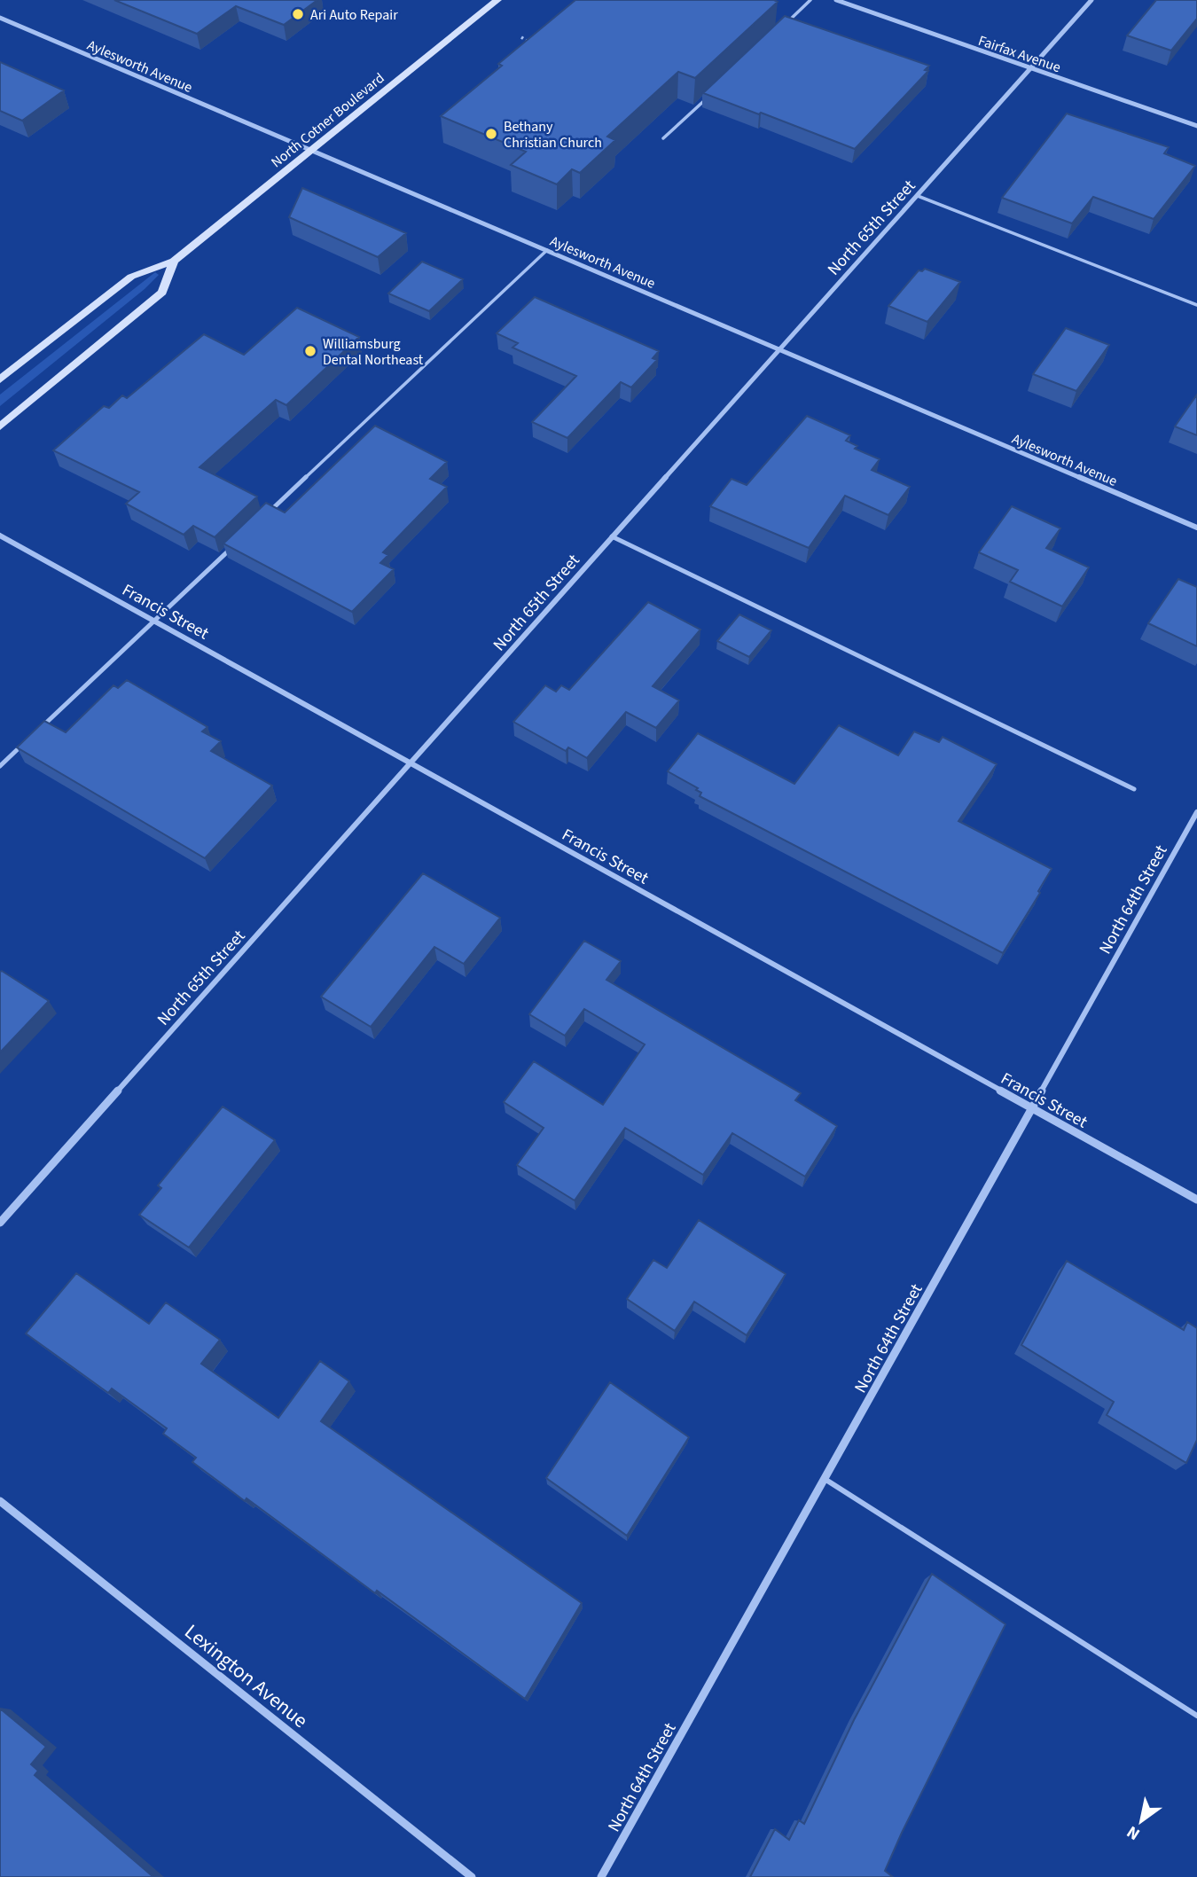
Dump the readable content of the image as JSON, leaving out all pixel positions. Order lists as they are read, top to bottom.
{
  "streets": {
    "main road": ["North Cotner Boulevard"],
    "street": [
      "Fairfax Avenue",
      "Aylesworth Avenue",
      "North 65th Street",
      "Francis Street",
      "North 64th Street",
      "Lexington Avenue"
    ]
  },
  "crossings": [
    ["Fairfax Avenue", "North 65th Street"],
    ["Aylesworth Avenue", "North Cotner Boulevard"],
    ["Aylesworth Avenue", "North 65th Street"],
    ["North 65th Street", "Francis Street"],
    ["Francis Street", "North 64th Street"]
  ],
  "places": ["Ari Auto Repair", "Bethany Christian Church", "Williamsburg Dental Northeast"],
  "north": "bottom left"
}
